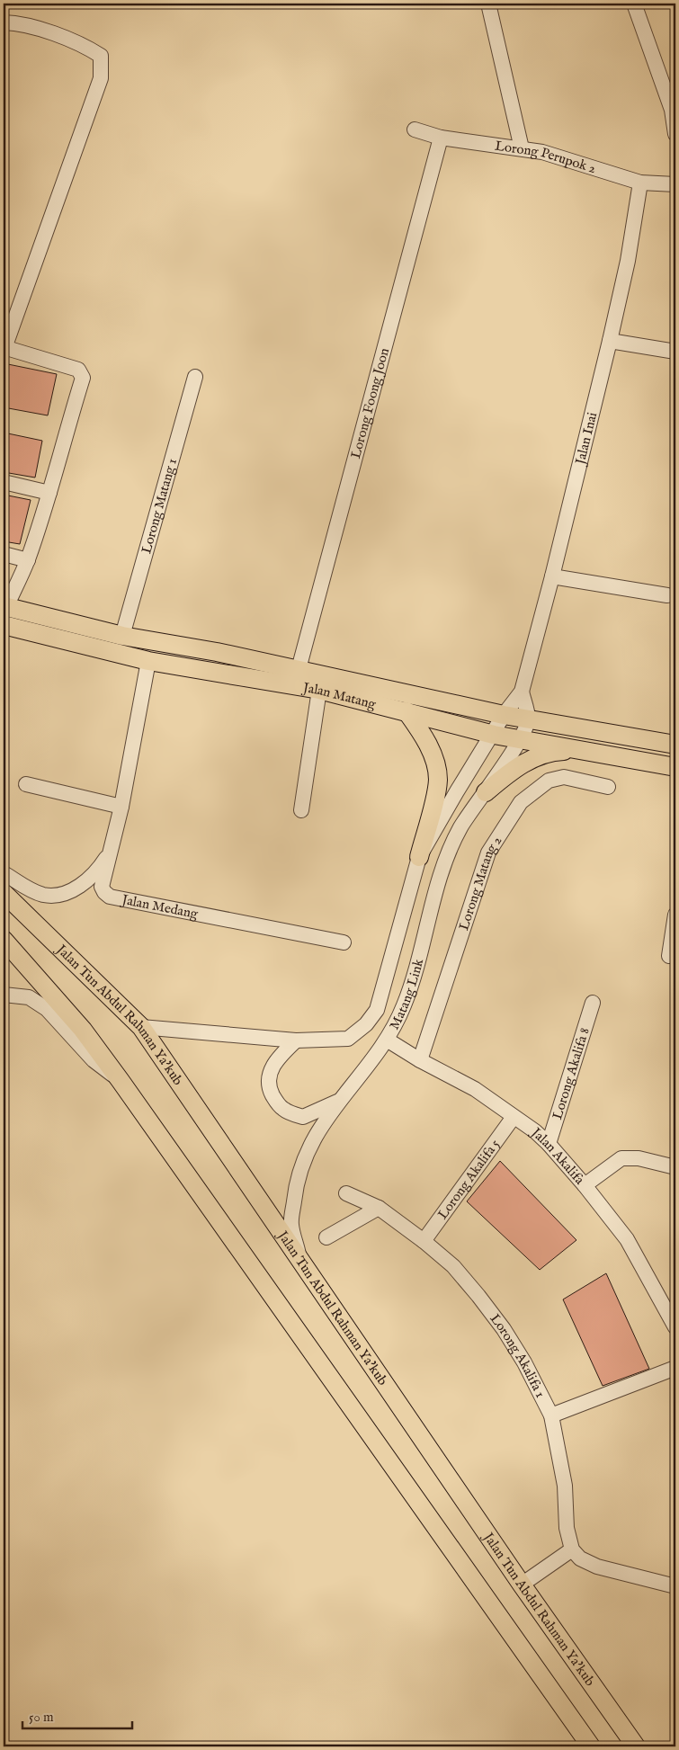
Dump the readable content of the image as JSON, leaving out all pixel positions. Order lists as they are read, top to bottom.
{
  "streets": {
    "main road": ["Jalan Matang", "Jalan Tun Abdul Rahman Ya'kub"],
    "street": [
      "Lorong Perupok 2",
      "Lorong Foong Joon",
      "Jalan Inai",
      "Lorong Matang 1",
      "Lorong Matang 2",
      "Jalan Medang",
      "Matang Link",
      "Lorong Akalifa 8",
      "Jalan Akalifa",
      "Lorong Akalifa 5",
      "Lorong Akalifa 1"
    ]
  },
  "crossings": [
    ["Lorong Perupok 2", "Lorong Foong Joon"],
    ["Lorong Perupok 2", "Jalan Inai"],
    ["Lorong Foong Joon", "Jalan Matang"],
    ["Jalan Inai", "Matang Link"],
    ["Lorong Matang 1", "Jalan Matang"],
    ["Jalan Matang", "Jalan Medang"],
    ["Jalan Matang", "Matang Link"],
    ["Lorong Matang 2", "Jalan Akalifa"],
    ["Matang Link", "Jalan Tun Abdul Rahman Ya'kub"],
    ["Matang Link", "Jalan Akalifa"],
    ["Lorong Akalifa 8", "Jalan Akalifa"],
    ["Jalan Akalifa", "Lorong Akalifa 5"],
    ["Lorong Akalifa 5", "Lorong Akalifa 1"]
  ],
  "scale_bar": "50 m"
}
